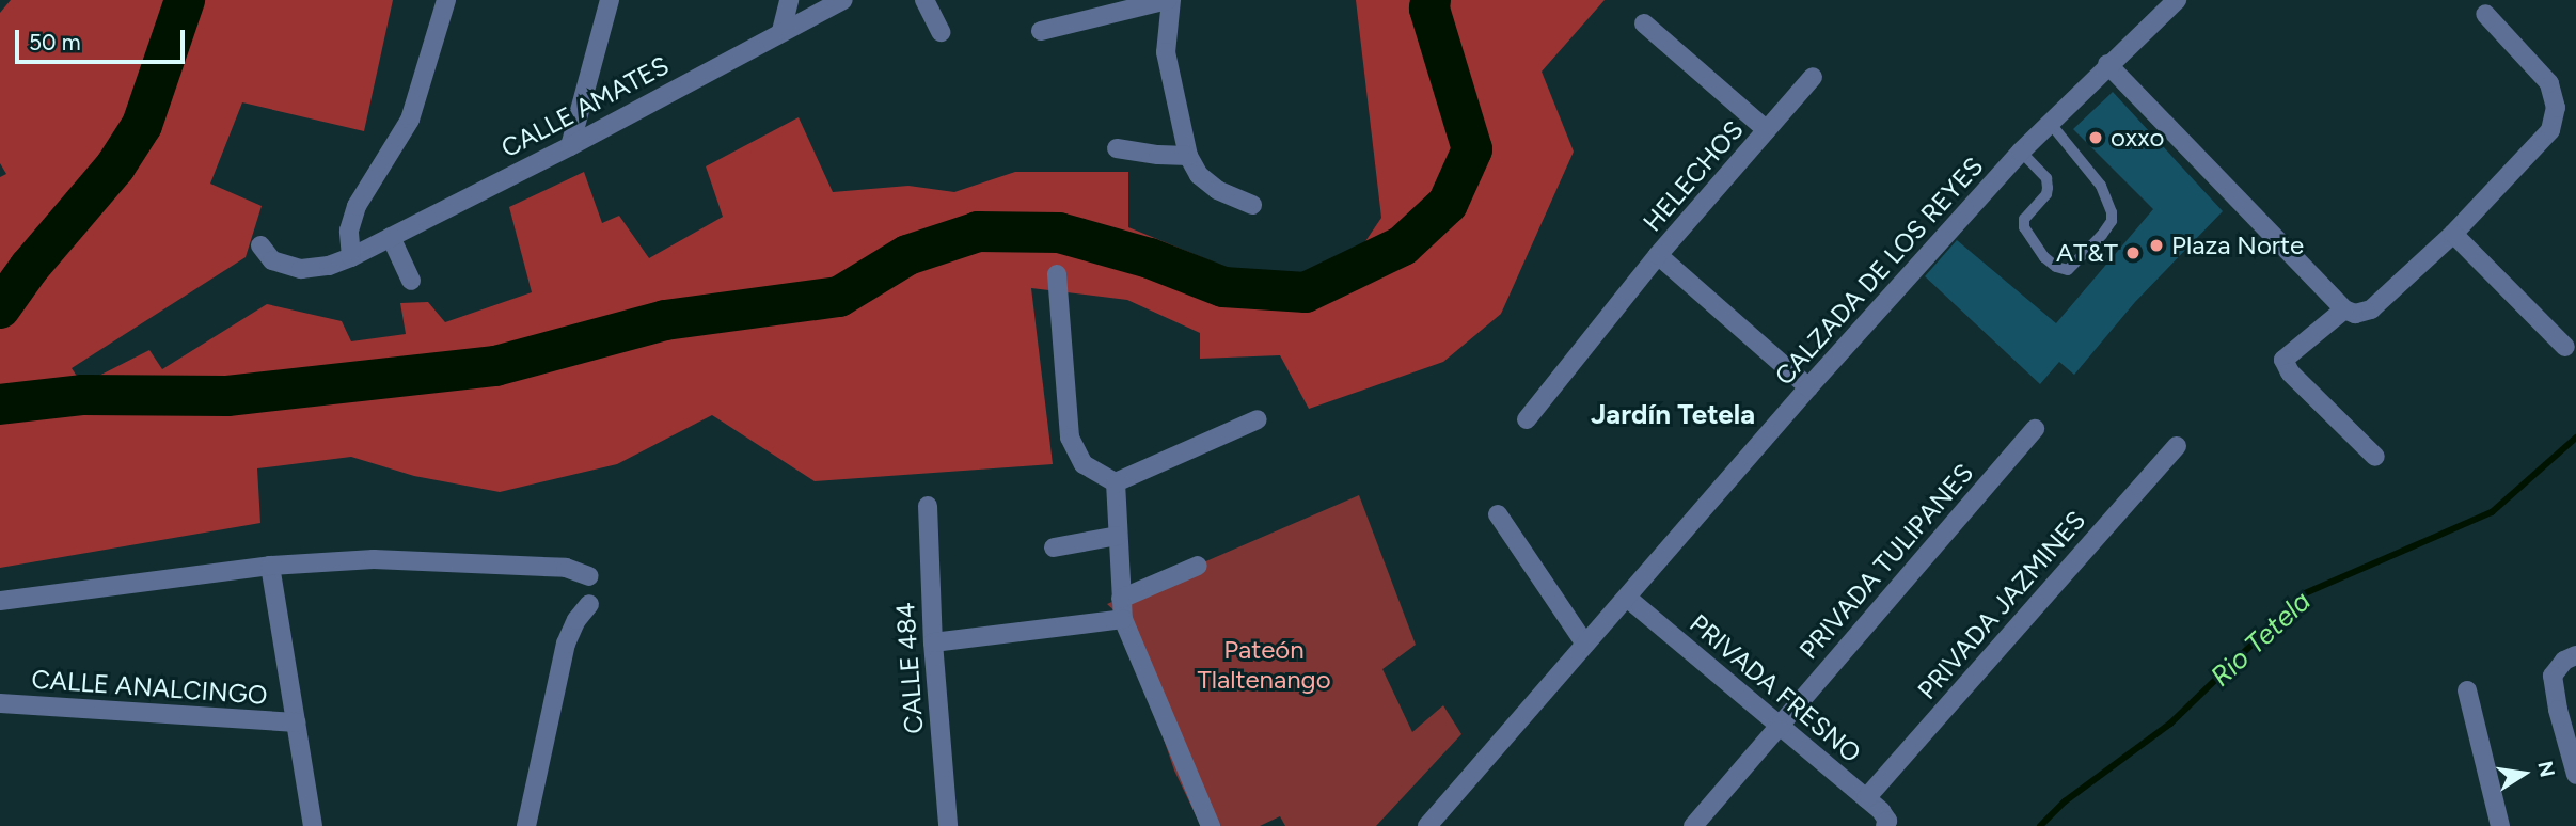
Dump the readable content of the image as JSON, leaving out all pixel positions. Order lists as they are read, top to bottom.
{
  "streets": {
    "street": [
      "CALLE AMATES",
      "HELECHOS",
      "CALZADA DE LOS REYES",
      "PRIVADA TULIPANES",
      "PRIVADA JAZMINES",
      "CALLE 484",
      "CALLE ANALCINGO",
      "PRIVADA FRESNO"
    ]
  },
  "crossings": [
    ["CALZADA DE LOS REYES", "PRIVADA FRESNO"],
    ["PRIVADA TULIPANES", "PRIVADA FRESNO"],
    ["PRIVADA JAZMINES", "PRIVADA FRESNO"]
  ],
  "districts": ["Jardín Tetela"],
  "water": ["Rio Tetela"],
  "parks": ["Pateón Tlaltenango"],
  "places": ["oxxo", "Plaza Norte", "AT&T"],
  "scale_bar": "50 m",
  "north": "right"
}
